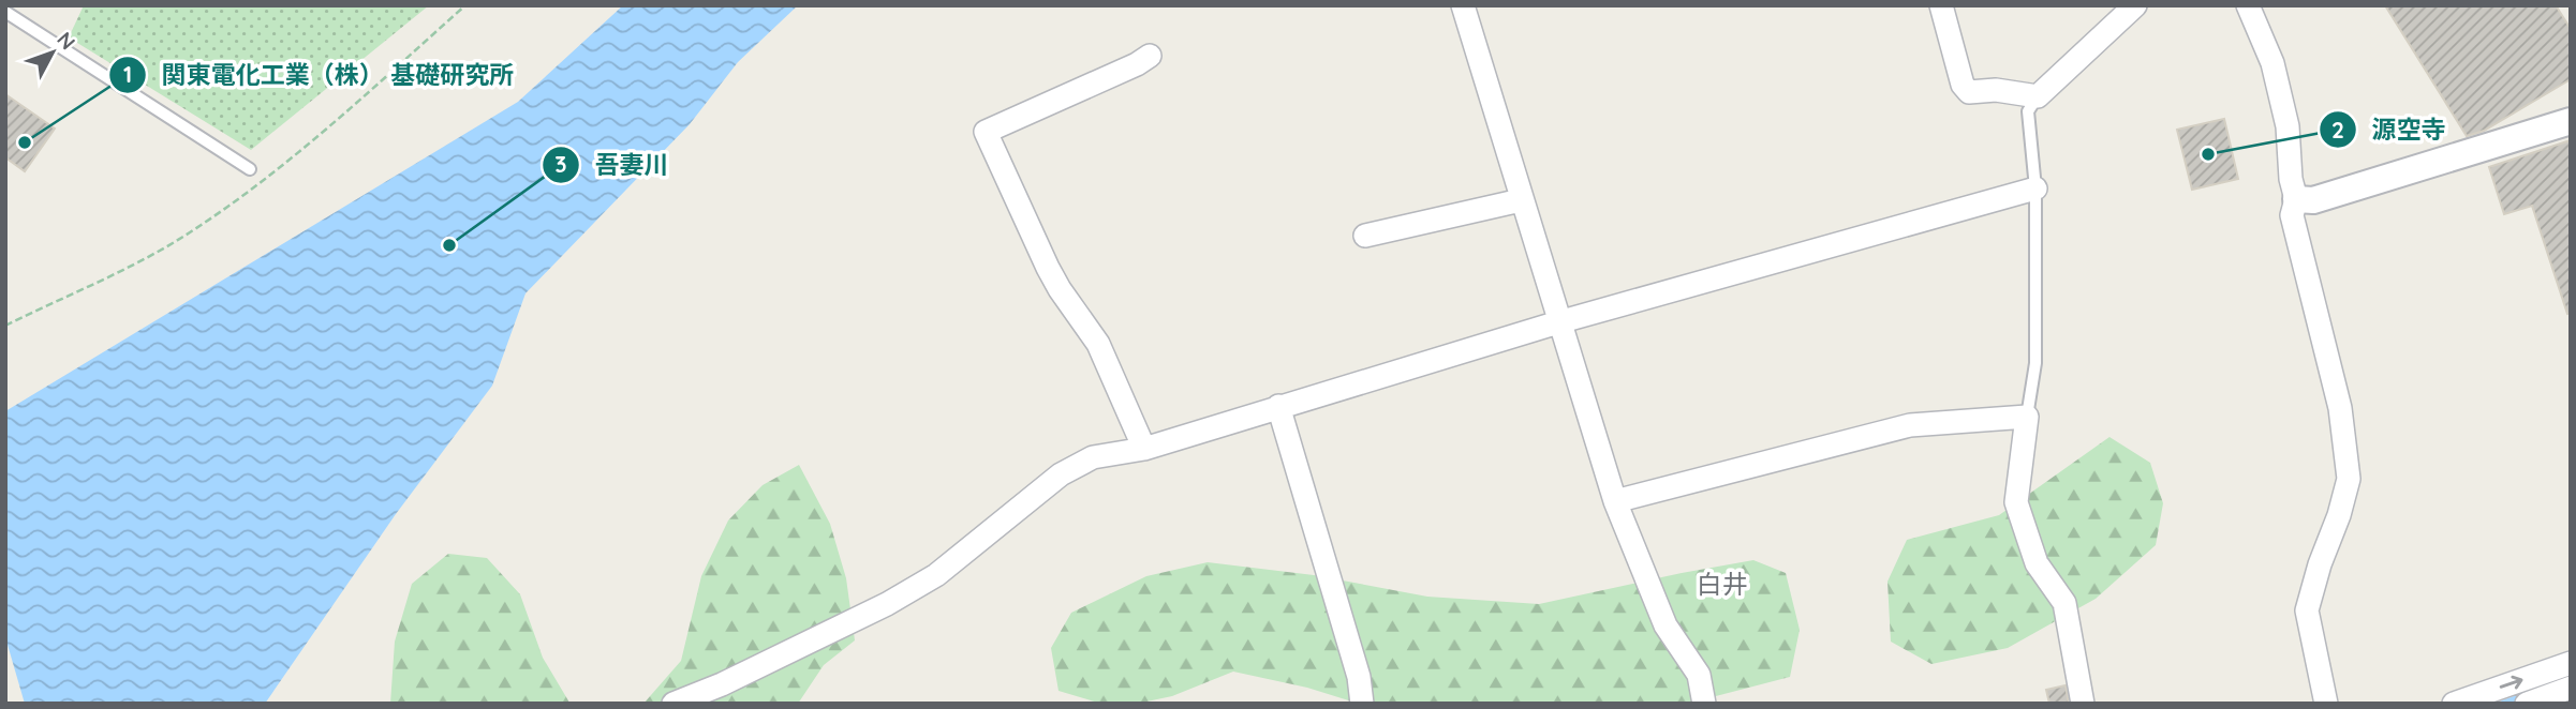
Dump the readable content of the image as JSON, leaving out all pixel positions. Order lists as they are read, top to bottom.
{
  "districts": ["白井"],
  "places": ["関東電化工業（株） 基礎研究所", "源空寺", "吾妻川"],
  "north": "top right"
}
